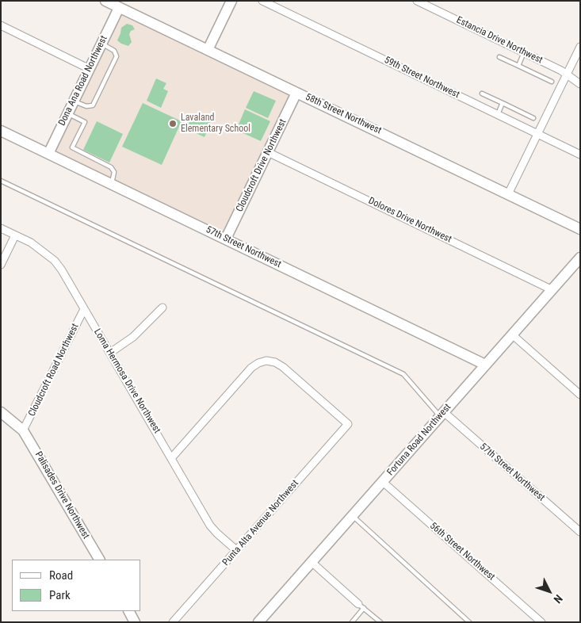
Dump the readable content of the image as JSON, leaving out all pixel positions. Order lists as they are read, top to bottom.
{
  "streets": {
    "street": [
      "Estancia Drive Northwest",
      "59th Street Northwest",
      "Dona Ana Road Northwest",
      "58th Street Northwest",
      "Cloudcroft Drive Northwest",
      "Dolores Drive Northwest",
      "57th Street Northwest",
      "Cloudcroft Road Northwest",
      "Loma Hermosa Drive Northwest",
      "Fortuna Road Northwest",
      "Palisades Drive Northwest",
      "Punta Alta Avenue Northwest",
      "56th Street Northwest"
    ]
  },
  "crossings": [
    ["Dona Ana Road Northwest", "58th Street Northwest"],
    ["Dona Ana Road Northwest", "57th Street Northwest"],
    ["58th Street Northwest", "Cloudcroft Drive Northwest"],
    ["Cloudcroft Drive Northwest", "Dolores Drive Northwest"],
    ["Cloudcroft Drive Northwest", "57th Street Northwest"],
    ["Dolores Drive Northwest", "Fortuna Road Northwest"],
    ["57th Street Northwest", "Fortuna Road Northwest"],
    ["Cloudcroft Road Northwest", "Loma Hermosa Drive Northwest"],
    ["Cloudcroft Road Northwest", "Palisades Drive Northwest"],
    ["Loma Hermosa Drive Northwest", "Punta Alta Avenue Northwest"],
    ["Fortuna Road Northwest", "56th Street Northwest"]
  ],
  "places": ["Lavaland Elementary School"],
  "legend": ["Road", "Park"],
  "north": "bottom right"
}
